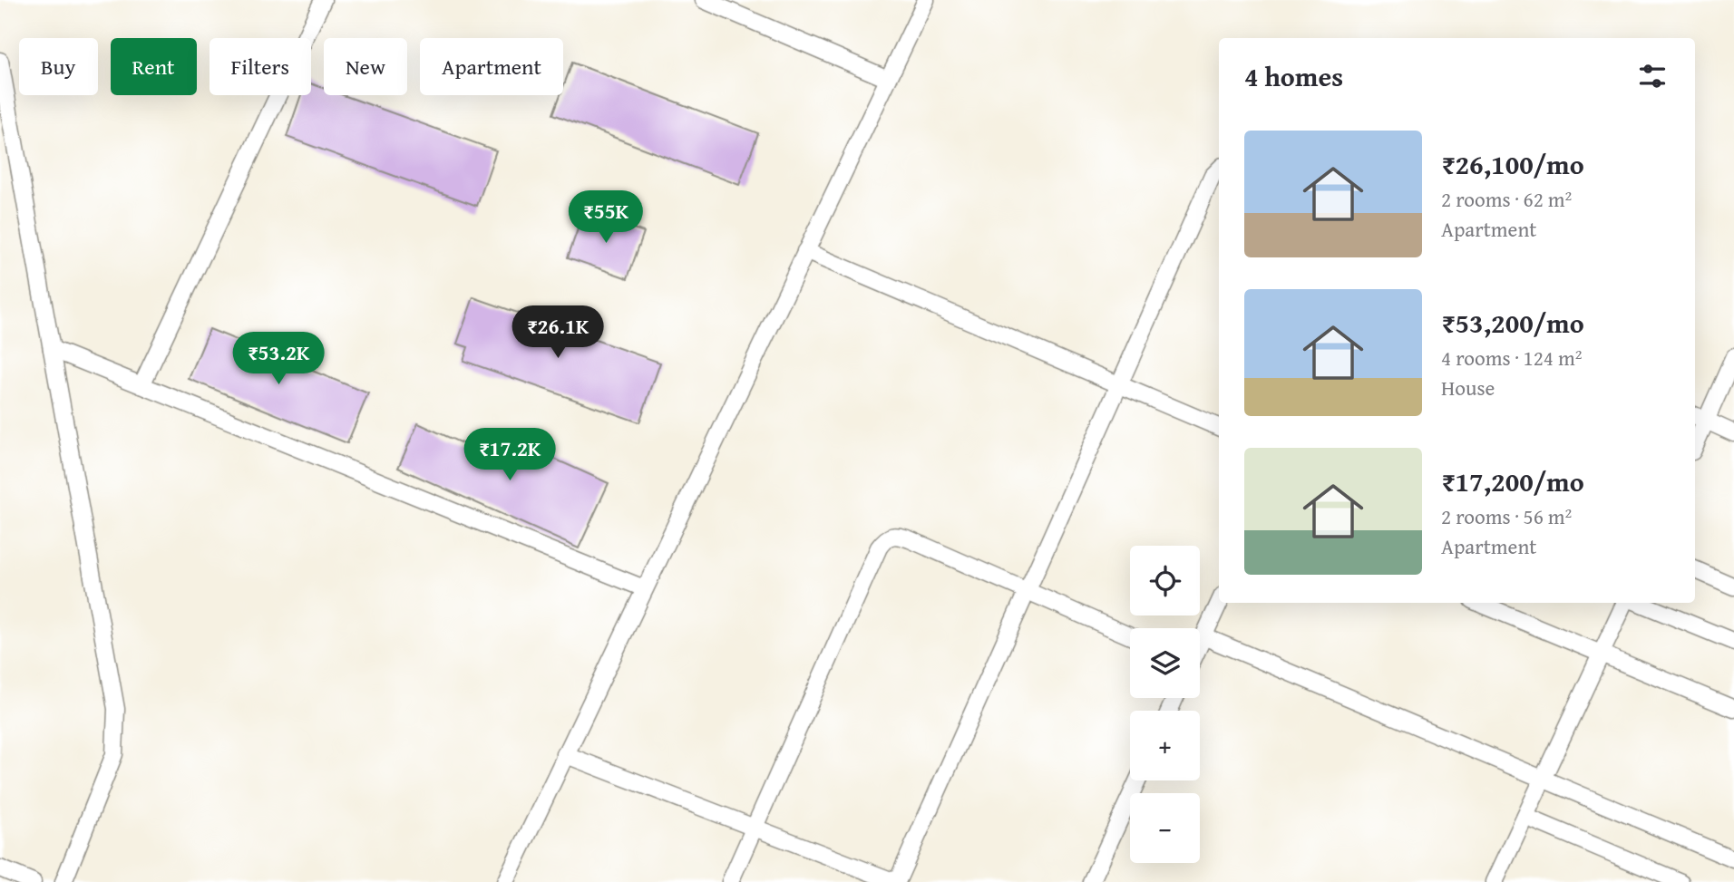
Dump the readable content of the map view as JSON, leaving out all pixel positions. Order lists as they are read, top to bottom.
{
  "page": {
    "chip": [
      "Buy",
      "Rent",
      "Filters",
      "New",
      "Apartment"
    ],
    "heading": "4 homes",
    "list": [
      {
        "name": "₹26,100/mo",
        "note": "2 rooms · 62 m² · Apartment"
      },
      {
        "name": "₹53,200/mo",
        "note": "4 rooms · 124 m² · House"
      },
      {
        "name": "₹17,200/mo",
        "note": "2 rooms · 56 m² · Apartment"
      }
    ],
    "price": [
      "₹55K",
      "₹26.1K",
      "₹53.2K",
      "₹17.2K"
    ],
    "map_buttons": ["+", "−"]
  }
}
